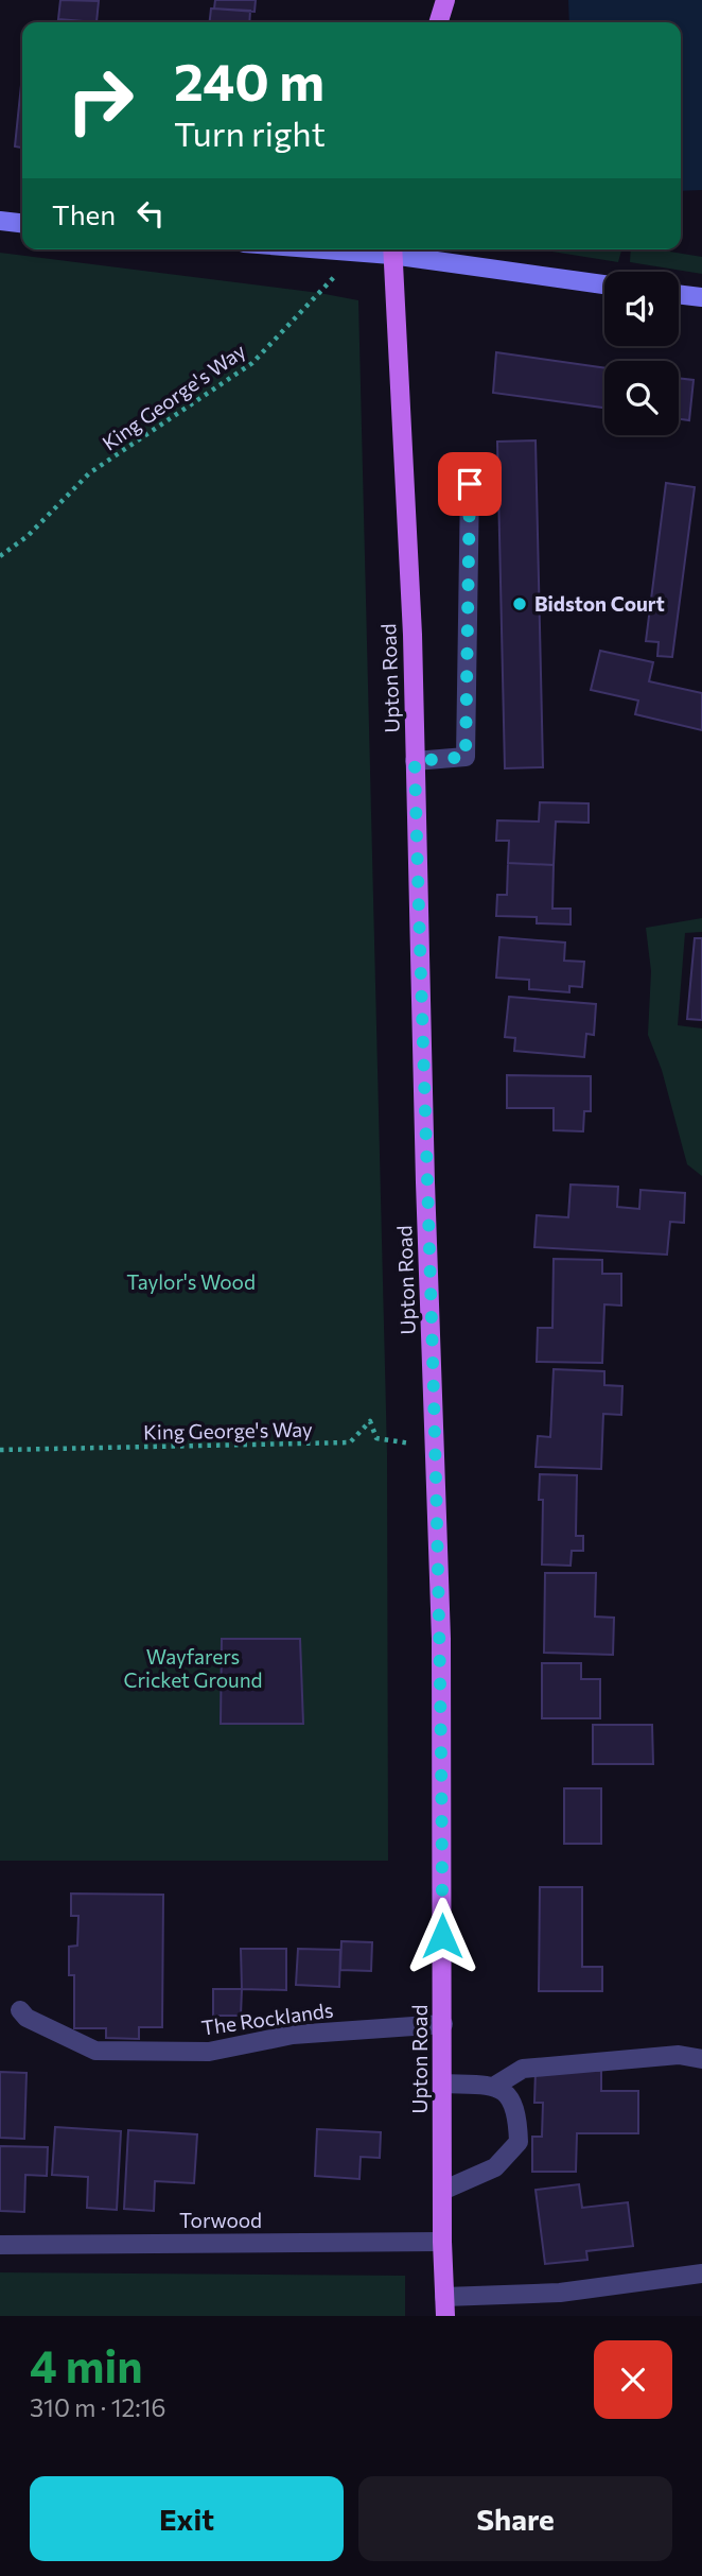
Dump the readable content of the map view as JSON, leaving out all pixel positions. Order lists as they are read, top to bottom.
{
  "streets": {
    "main road": ["Upton Road"],
    "street": ["The Rocklands", "Torwood"],
    "path": ["King George's Way"]
  },
  "crossings": [
    ["King George's Way", "Upton Road"],
    ["Upton Road", "The Rocklands"],
    ["Upton Road", "Torwood"]
  ],
  "parks": ["Taylor's Wood", "Wayfarers Cricket Ground"],
  "places": ["Bidston Court"],
  "page": {
    "turn": ["240 m", "Turn right"],
    "then": "Then",
    "heading": ["4 min", "310 m · 12:16"],
    "buttons": ["Exit", "Share"]
  }
}
